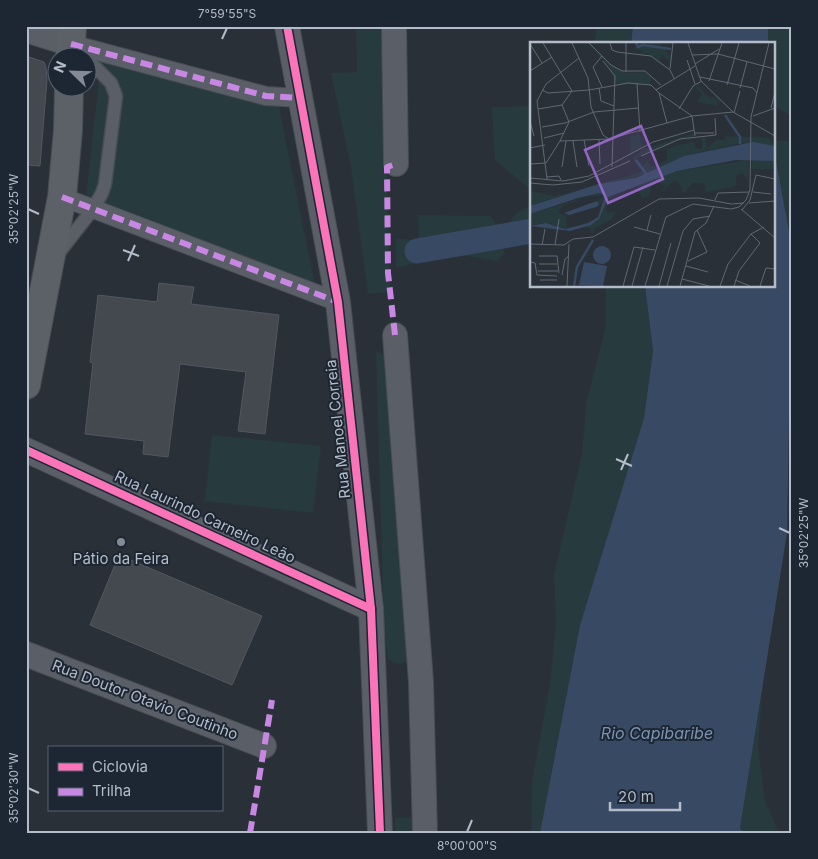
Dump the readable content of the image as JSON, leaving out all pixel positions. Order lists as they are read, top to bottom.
{
  "streets": {
    "street": ["Rua Manoel Correia", "Rua Laurindo Carneiro Leão", "Rua Doutor Otavio Coutinho"]
  },
  "crossings": [
    ["Rua Manoel Correia", "Rua Laurindo Carneiro Leão"]
  ],
  "water": ["Rio Capibaribe"],
  "places": ["Pátio da Feira"],
  "legend": ["Ciclovia", "Trilha"],
  "scale_bar": "20 m",
  "north": "top left",
  "coordinates": [
    "7°59'55\"S",
    "35°02'25\"W",
    "35°02'30\"W",
    "8°00'00\"S"
  ]
}
